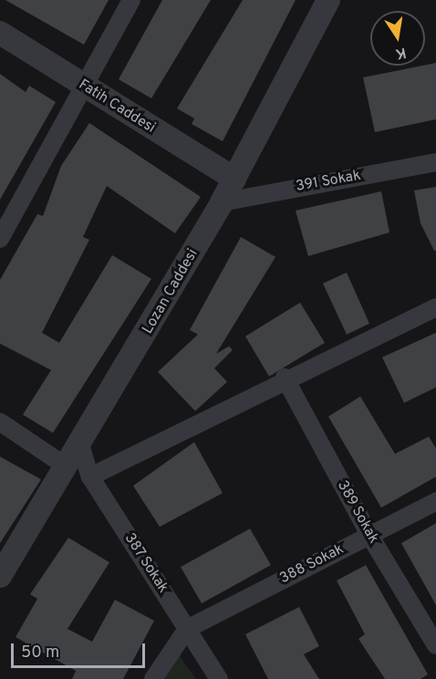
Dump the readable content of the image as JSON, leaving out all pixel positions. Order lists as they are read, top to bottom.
{
  "streets": {
    "street": [
      "Fatih Caddesi",
      "391 Sokak",
      "Lozan Caddesi",
      "389 Sokak",
      "387 Sokak",
      "388 Sokak"
    ]
  },
  "crossings": [
    ["Fatih Caddesi", "Lozan Caddesi"],
    ["391 Sokak", "Lozan Caddesi"],
    ["Lozan Caddesi", "387 Sokak"],
    ["389 Sokak", "388 Sokak"],
    ["387 Sokak", "388 Sokak"]
  ],
  "scale_bar": "50 m",
  "north": "bottom"
}
